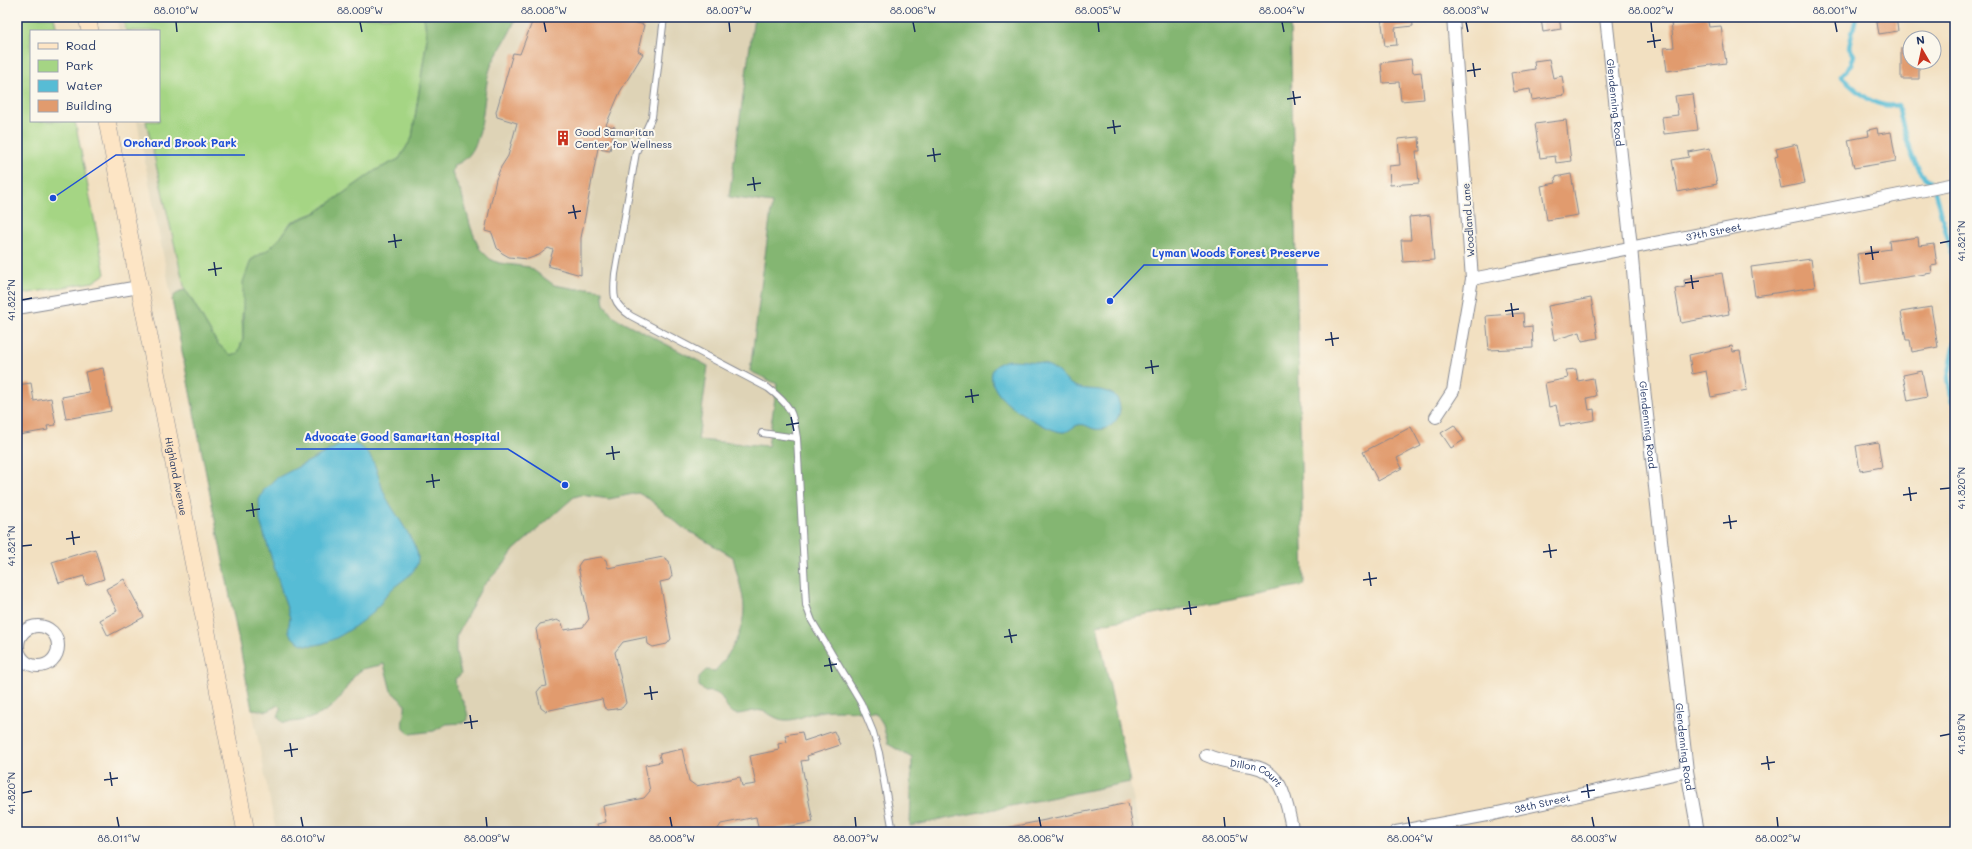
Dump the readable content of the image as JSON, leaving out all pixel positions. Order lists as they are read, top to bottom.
{
  "streets": {
    "main road": ["Highland Avenue"],
    "street": [
      "Glendenning Road",
      "Woodland Lane",
      "37th Street",
      "Dillon Court",
      "38th Street"
    ]
  },
  "crossings": [
    ["Glendenning Road", "37th Street"],
    ["Glendenning Road", "38th Street"],
    ["Woodland Lane", "37th Street"]
  ],
  "places": {
    "building": ["Good Samaritan Center for Wellness"],
    "other": ["Orchard Brook Park", "Lyman Woods Forest Preserve", "Advocate Good Samaritan Hospital"]
  },
  "legend": [
    "Road",
    "Park",
    "Water",
    "Building"
  ],
  "north": "top",
  "coordinates": [
    "88.010°W",
    "88.009°W",
    "88.008°W",
    "88.007°W",
    "88.006°W",
    "88.005°W",
    "88.004°W",
    "88.003°W",
    "88.002°W",
    "88.001°W",
    "41.821°N",
    "41.822°N",
    "41.820°N",
    "41.819°N",
    "88.011°W"
  ]
}
